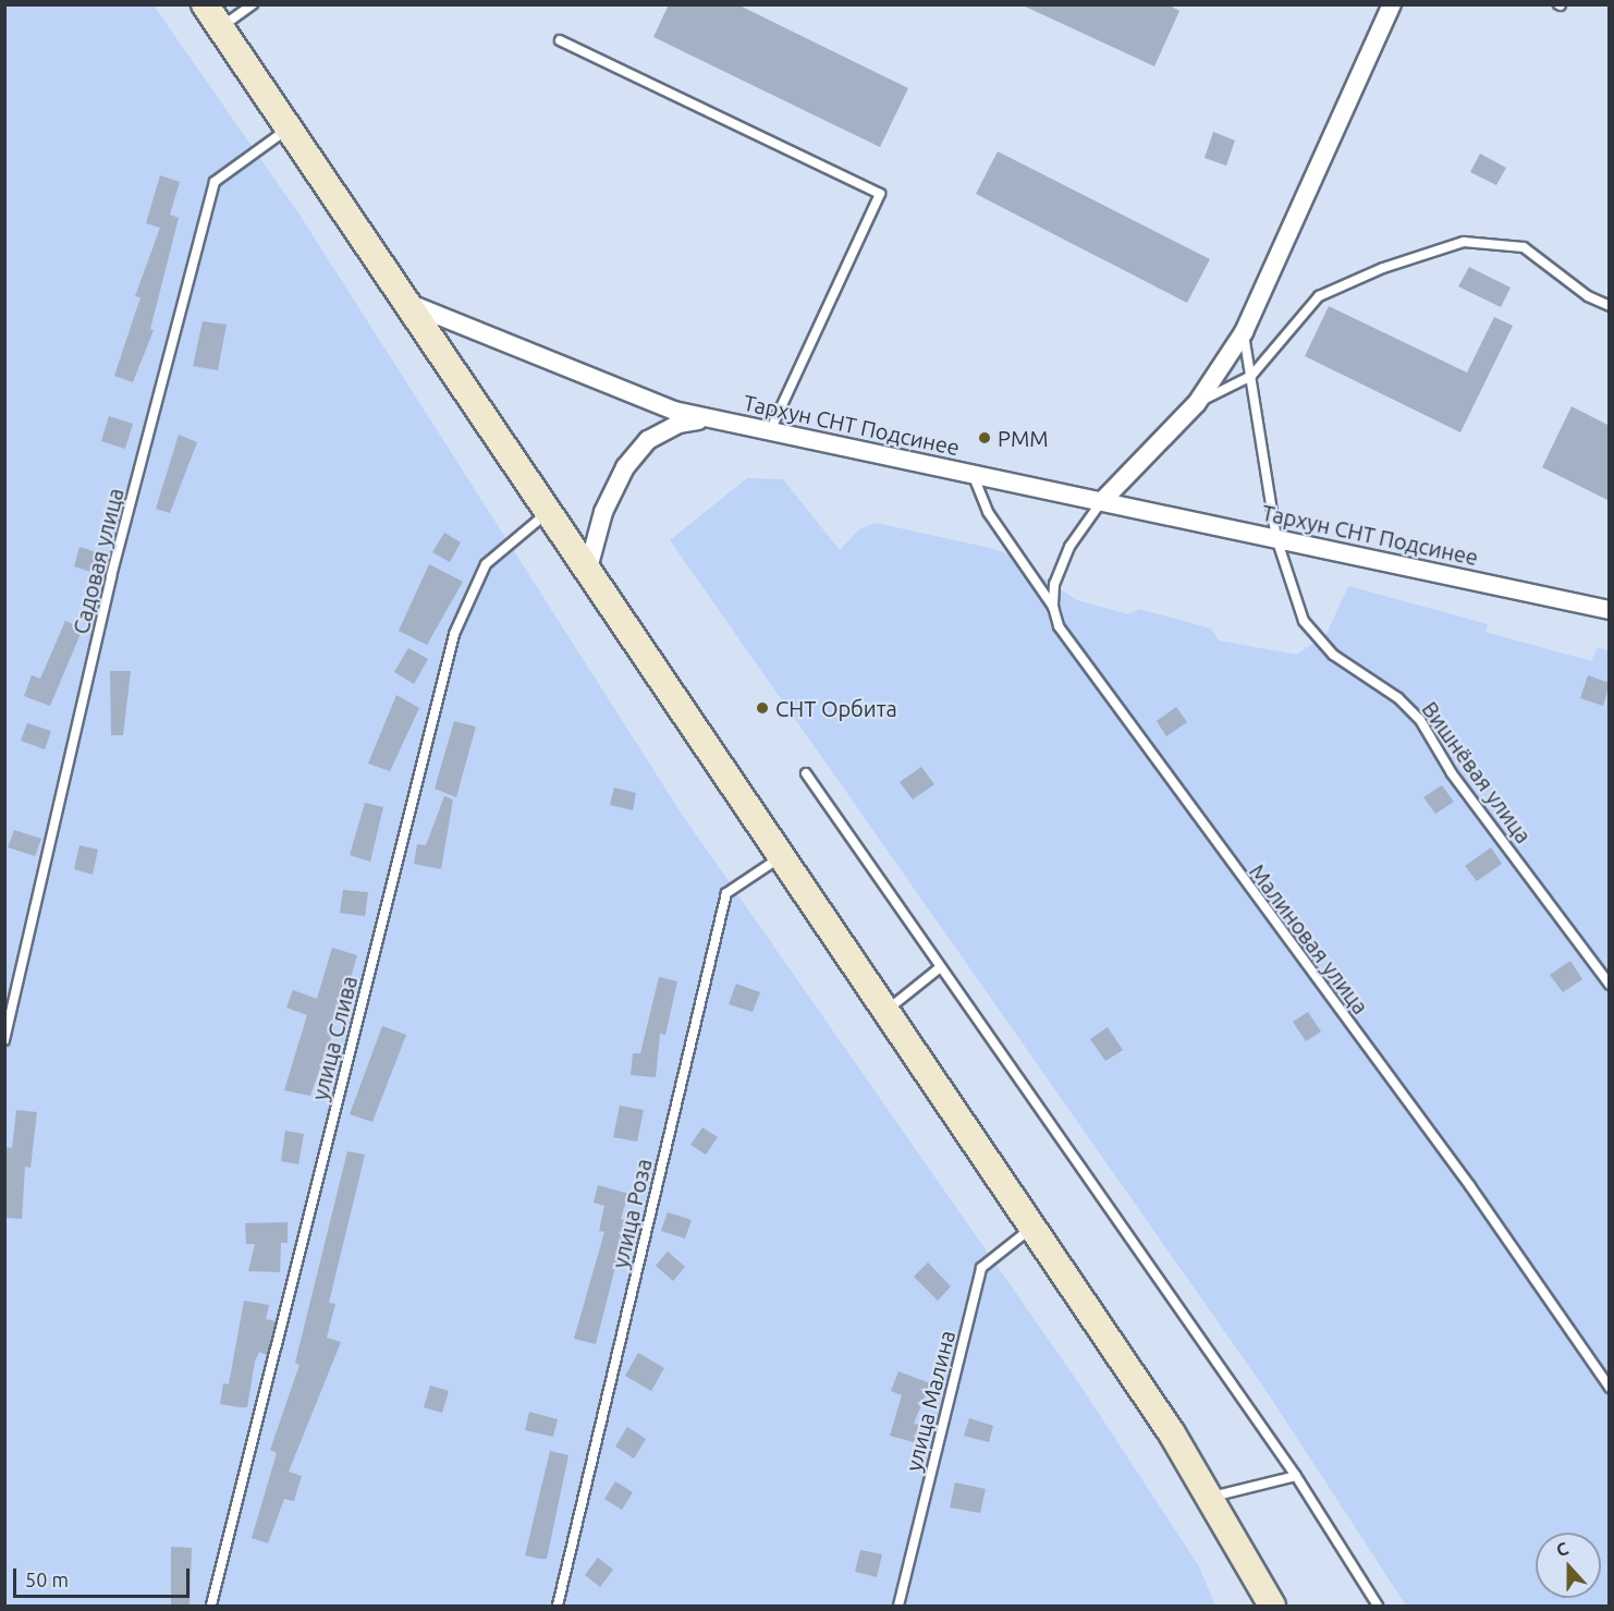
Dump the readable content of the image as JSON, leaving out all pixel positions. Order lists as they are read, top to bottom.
{
  "streets": {
    "street": ["Тархун СНТ Подсинее"],
    "lane": [
      "Садовая улица",
      "Вишнёвая улица",
      "Малиновая улица",
      "улица Слива",
      "улица Роза",
      "улица Малина"
    ]
  },
  "crossings": [
    ["Тархун СНТ Подсинее", "Вишнёвая улица"],
    ["Тархун СНТ Подсинее", "Малиновая улица"]
  ],
  "places": ["РММ", "СНТ Орбита"],
  "scale_bar": "50 m",
  "north": "top"
}
